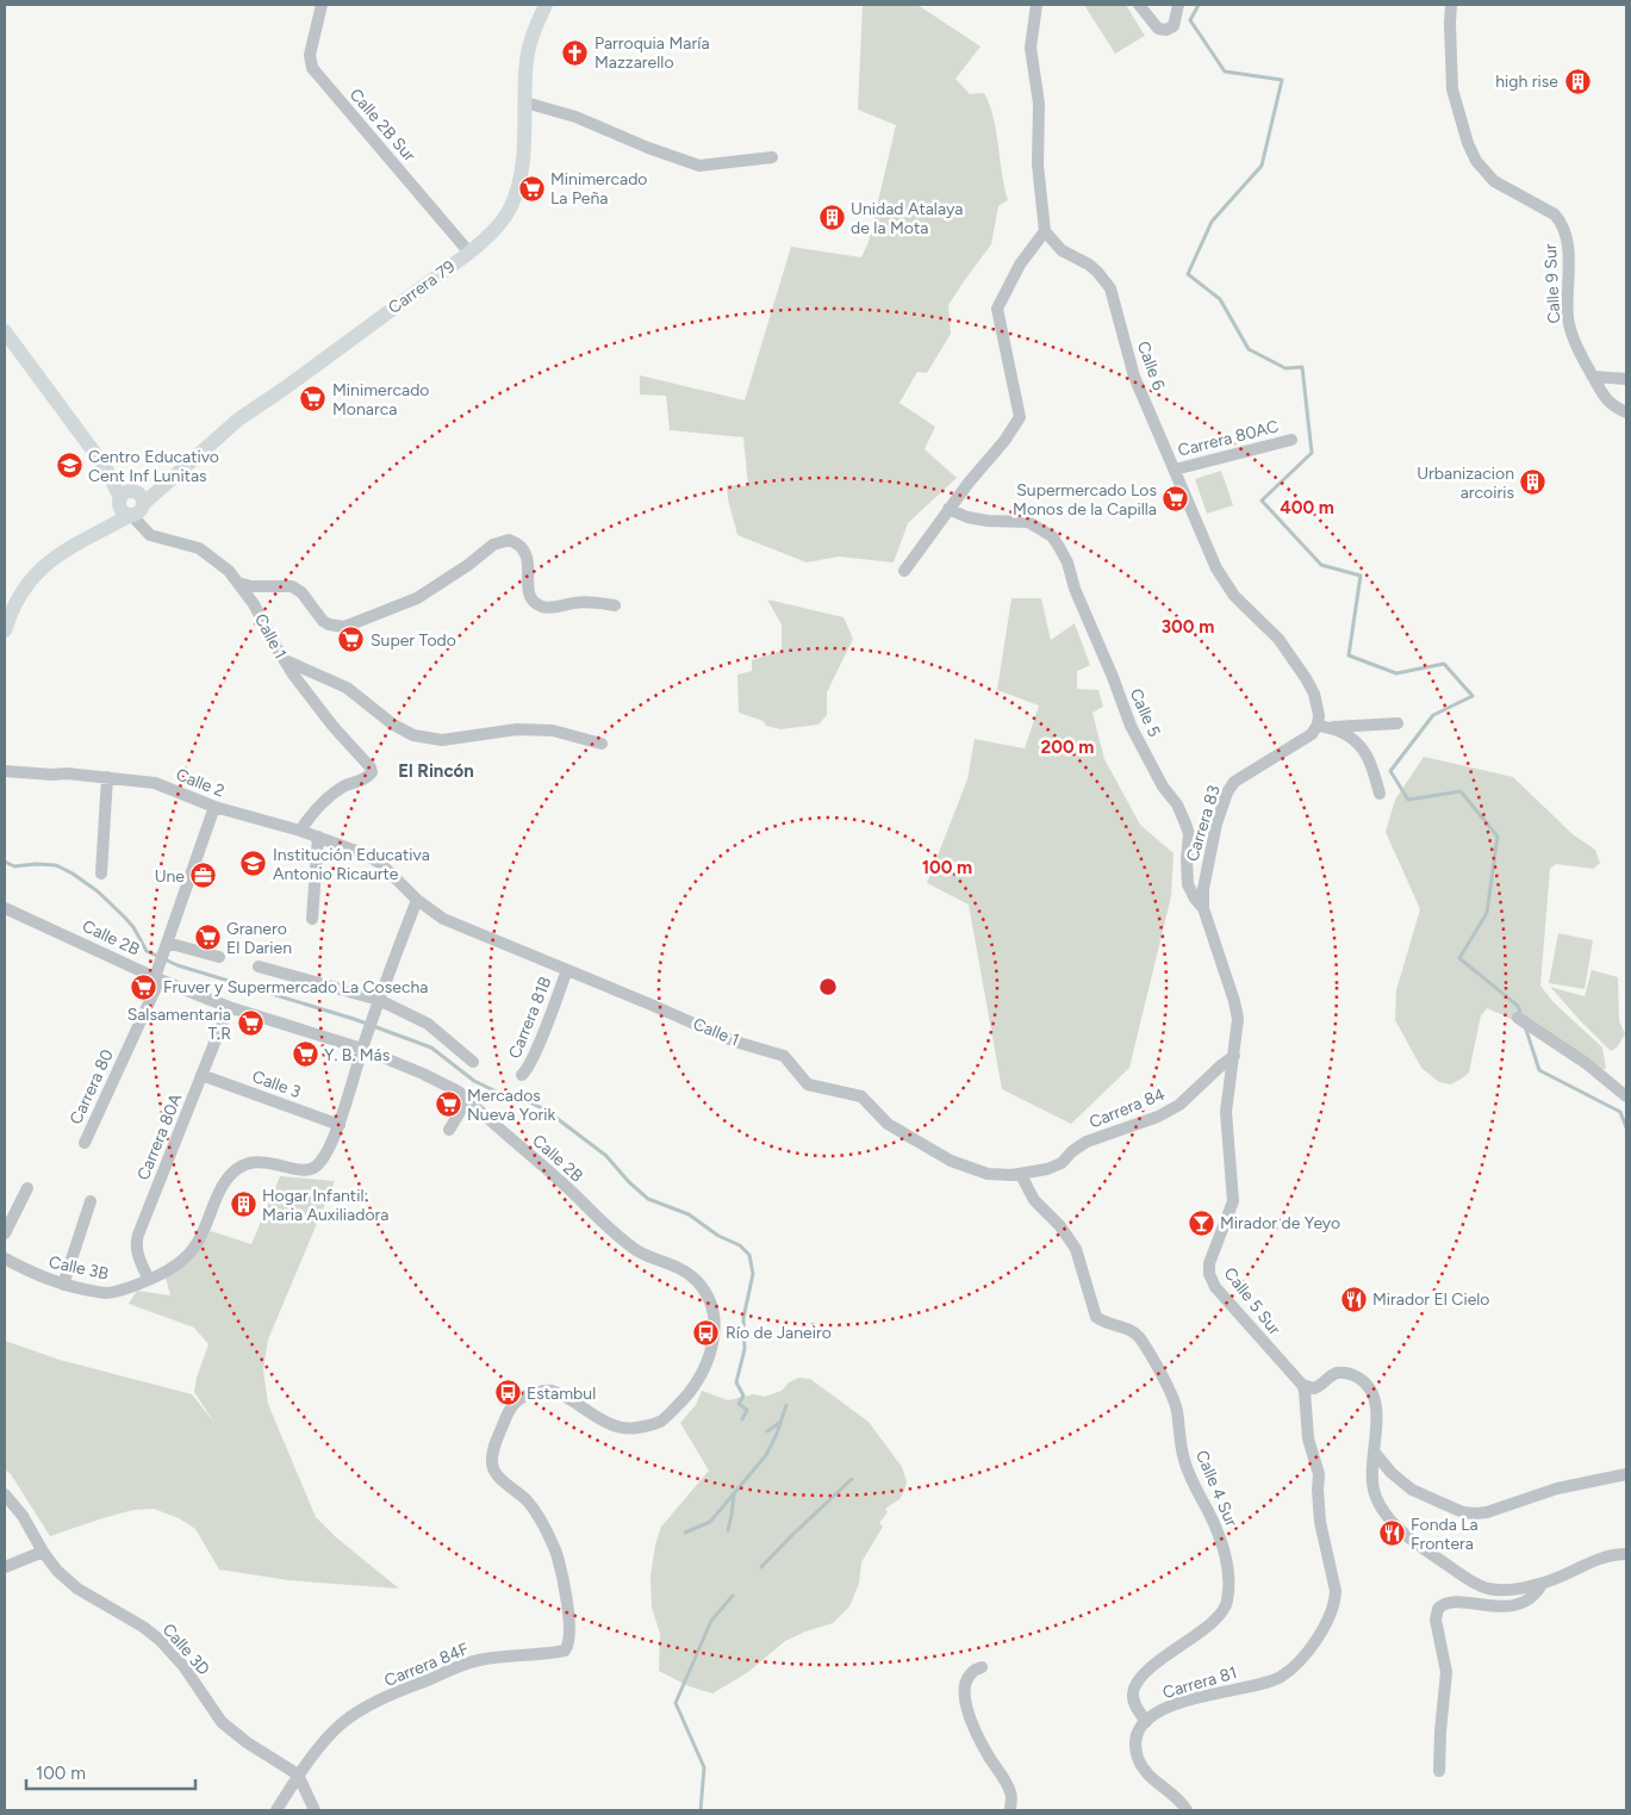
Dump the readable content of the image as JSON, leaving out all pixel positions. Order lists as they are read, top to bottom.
{
  "streets": {
    "main road": ["Carrera 79", "Calle 1"],
    "street": [
      "Calle 2B Sur",
      "Calle 9 Sur",
      "Calle 6",
      "Carrera 80AC",
      "Calle 5",
      "Calle 2",
      "Carrera 83",
      "Calle 2B",
      "Carrera 81B",
      "Calle 3",
      "Carrera 80",
      "Carrera 84",
      "Carrera 80A",
      "Calle 3B",
      "Calle 5 Sur",
      "Calle 4 Sur",
      "Calle 3D",
      "Carrera 84F",
      "Carrera 81"
    ]
  },
  "crossings": [
    ["Calle 2B Sur", "Carrera 79"],
    ["Carrera 79", "Calle 1"],
    ["Calle 6", "Carrera 80AC"],
    ["Calle 6", "Carrera 83"],
    ["Calle 1", "Calle 2"],
    ["Calle 1", "Carrera 81B"],
    ["Calle 1", "Carrera 84"],
    ["Calle 1", "Calle 4 Sur"],
    ["Calle 5", "Carrera 83"],
    ["Calle 5", "Calle 5 Sur"],
    ["Calle 2", "Carrera 80"],
    ["Carrera 83", "Calle 5 Sur"],
    ["Calle 2B", "Carrera 80"],
    ["Calle 2B", "Carrera 80A"],
    ["Calle 2B", "Carrera 84F"],
    ["Calle 3", "Carrera 80A"],
    ["Calle 3", "Calle 3B"],
    ["Carrera 84", "Calle 5 Sur"],
    ["Carrera 80A", "Calle 3B"],
    ["Calle 5 Sur", "Carrera 81"],
    ["Calle 4 Sur", "Carrera 81"],
    ["Calle 3D", "Carrera 84F"]
  ],
  "districts": ["El Rincón"],
  "places": {
    "church": ["Parroquia María Mazzarello"],
    "building": [
      "high rise",
      "Unidad Atalaya de la Mota",
      "Urbanizacion arcoiris",
      "Hogar Infantil: Maria Auxiliadora"
    ],
    "supermarket": [
      "Minimercado La Peña",
      "Minimercado Monarca",
      "Supermercado Los Monos de la Capilla",
      "Super Todo",
      "Granero El Darien",
      "Fruver y Supermercado La Cosecha",
      "Salsamentaria T.R",
      "Y. B. Más",
      "Mercados Nueva Yorik"
    ],
    "school or university": ["Centro Educativo Cent Inf Lunitas", "Institución Educativa Antonio Ricaurte"],
    "office": ["Une"],
    "bar": ["Mirador de Yeyo"],
    "restaurant": ["Mirador El Cielo", "Fonda La Frontera"],
    "bus stop": ["Río de Janeiro", "Estambul"]
  },
  "scale_bar": "100 m",
  "rings": [
    "400 m",
    "300 m",
    "200 m",
    "100 m"
  ]
}
